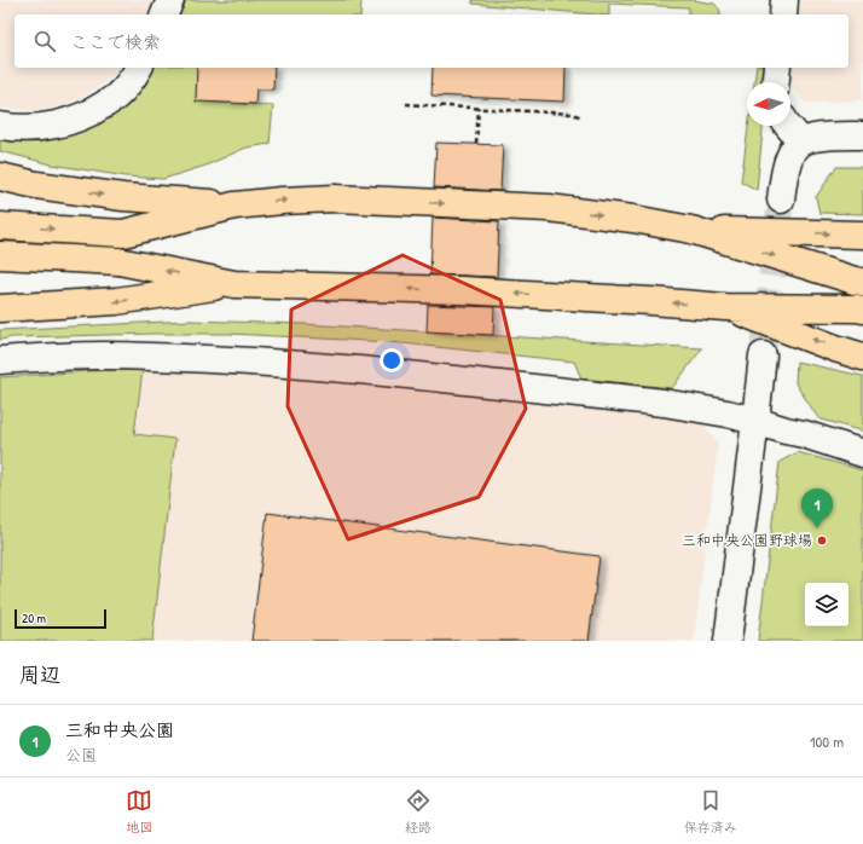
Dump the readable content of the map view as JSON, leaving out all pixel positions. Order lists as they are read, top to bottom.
{
  "places": ["三和中央公園野球場"],
  "scale_bar": "20 m",
  "north": "left",
  "page": {
    "search": "ここで検索",
    "pins": "1",
    "scale": "20 m",
    "heading": "周辺",
    "list": [
      {
        "mark": "1",
        "name": "三和中央公園",
        "note": "公園",
        "value": "100 m"
      }
    ],
    "nav": ["地図", "経路", "保存済み"]
  }
}
